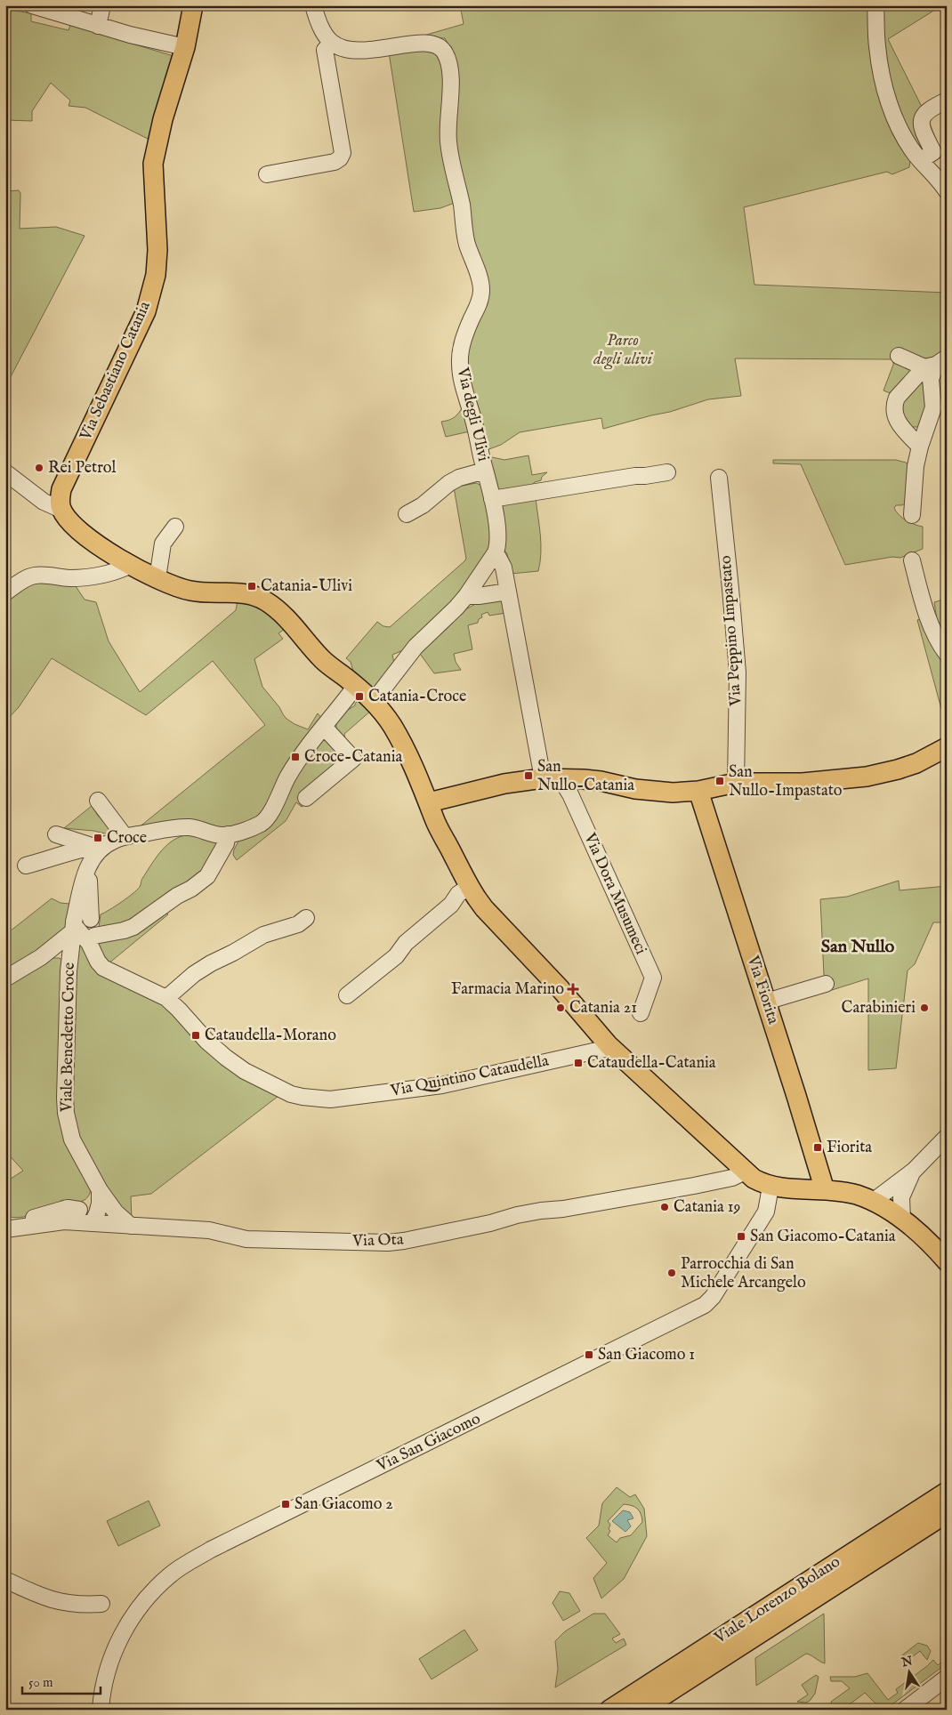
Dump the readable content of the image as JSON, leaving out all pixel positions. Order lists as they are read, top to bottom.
{
  "streets": {
    "main road": ["Via Sebastiano Catania", "Via Fiorita", "Viale Lorenzo Bolano"],
    "street": [
      "Via degli Ulivi",
      "Via Peppino Impastato",
      "Via Dora Musumeci",
      "Viale Benedetto Croce",
      "Via Quintino Cataudella",
      "Via Ota",
      "Via San Giacomo"
    ]
  },
  "crossings": [
    ["Via degli Ulivi", "Via Dora Musumeci"],
    ["Viale Benedetto Croce", "Via Quintino Cataudella"],
    ["Viale Benedetto Croce", "Via Ota"]
  ],
  "districts": ["San Nullo"],
  "parks": ["Parco degli ulivi"],
  "places": {
    "other": [
      "Rei Petrol",
      "Catania 21",
      "Carabinieri",
      "Catania 19",
      "Parrocchia di San Michele Arcangelo"
    ],
    "transit": [
      "Catania-Ulivi",
      "Catania-Croce",
      "Croce-Catania",
      "San Nullo-Catania",
      "San Nullo-Impastato",
      "Croce",
      "Cataudella-Morano",
      "Cataudella-Catania",
      "Fiorita",
      "San Giacomo-Catania",
      "San Giacomo 1",
      "San Giacomo 2"
    ],
    "health": ["Farmacia Marino"]
  },
  "scale_bar": "50 m",
  "north": "top"
}
